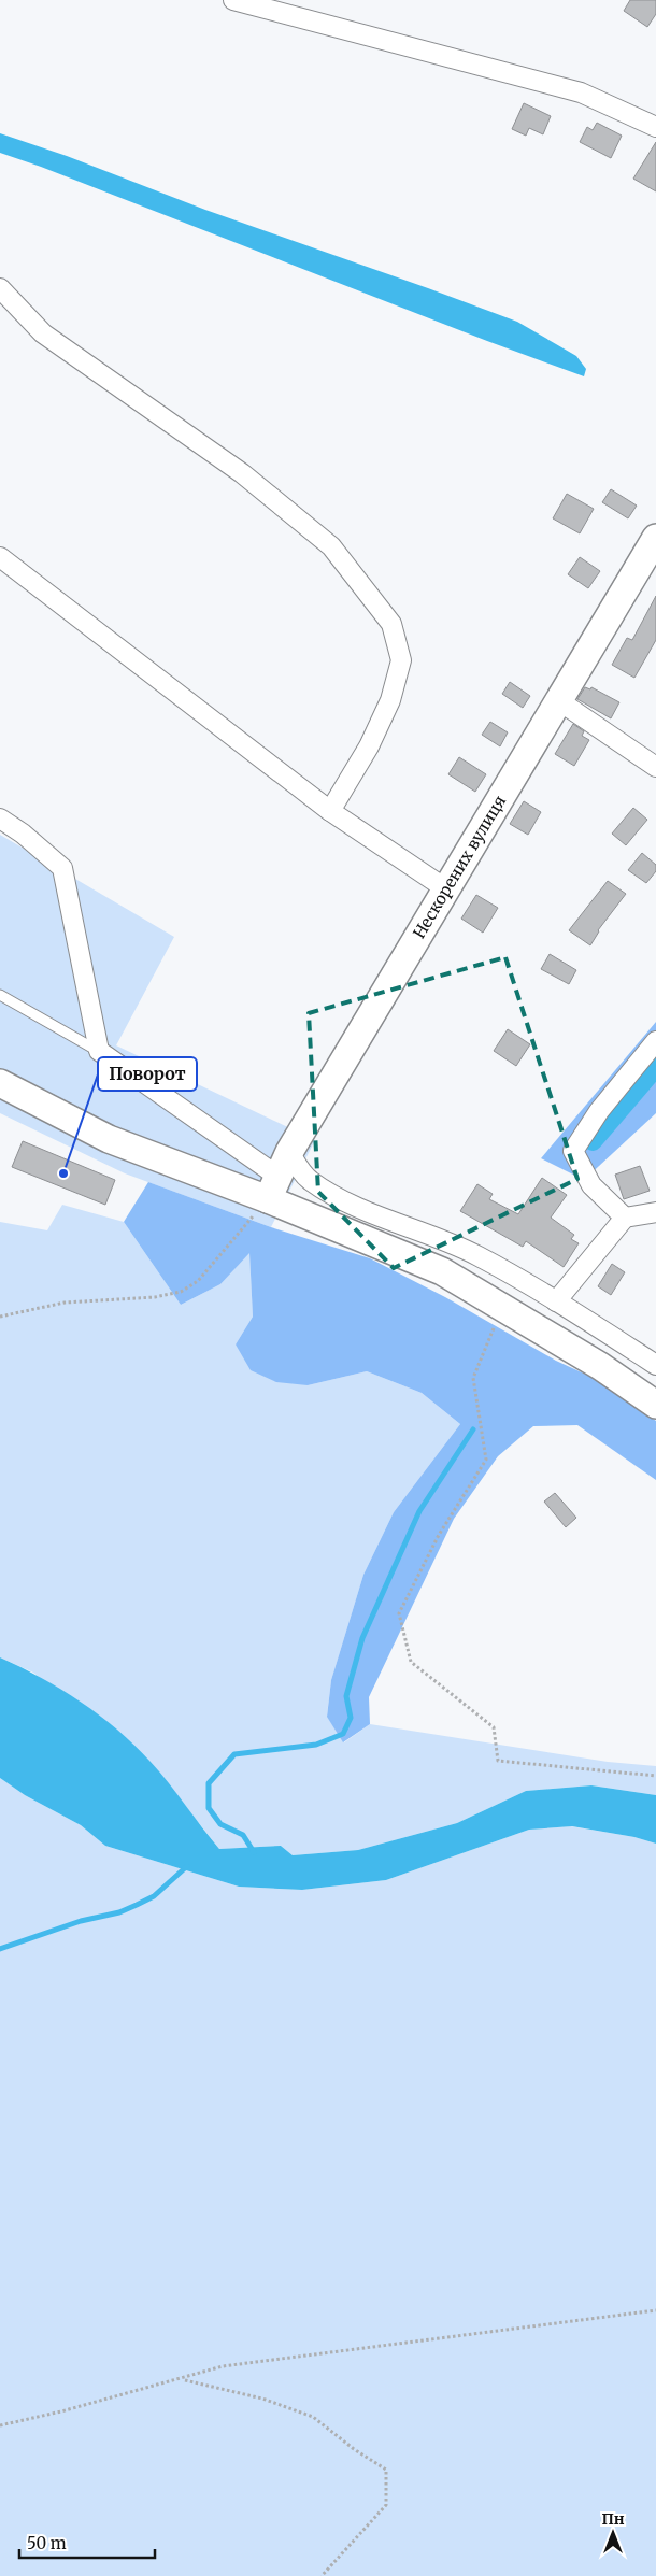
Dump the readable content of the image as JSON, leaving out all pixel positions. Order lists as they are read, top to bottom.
{
  "streets": {
    "street": ["Нескорених вулиця"]
  },
  "places": ["Поворот"],
  "scale_bar": "50 m",
  "north": "top"
}
